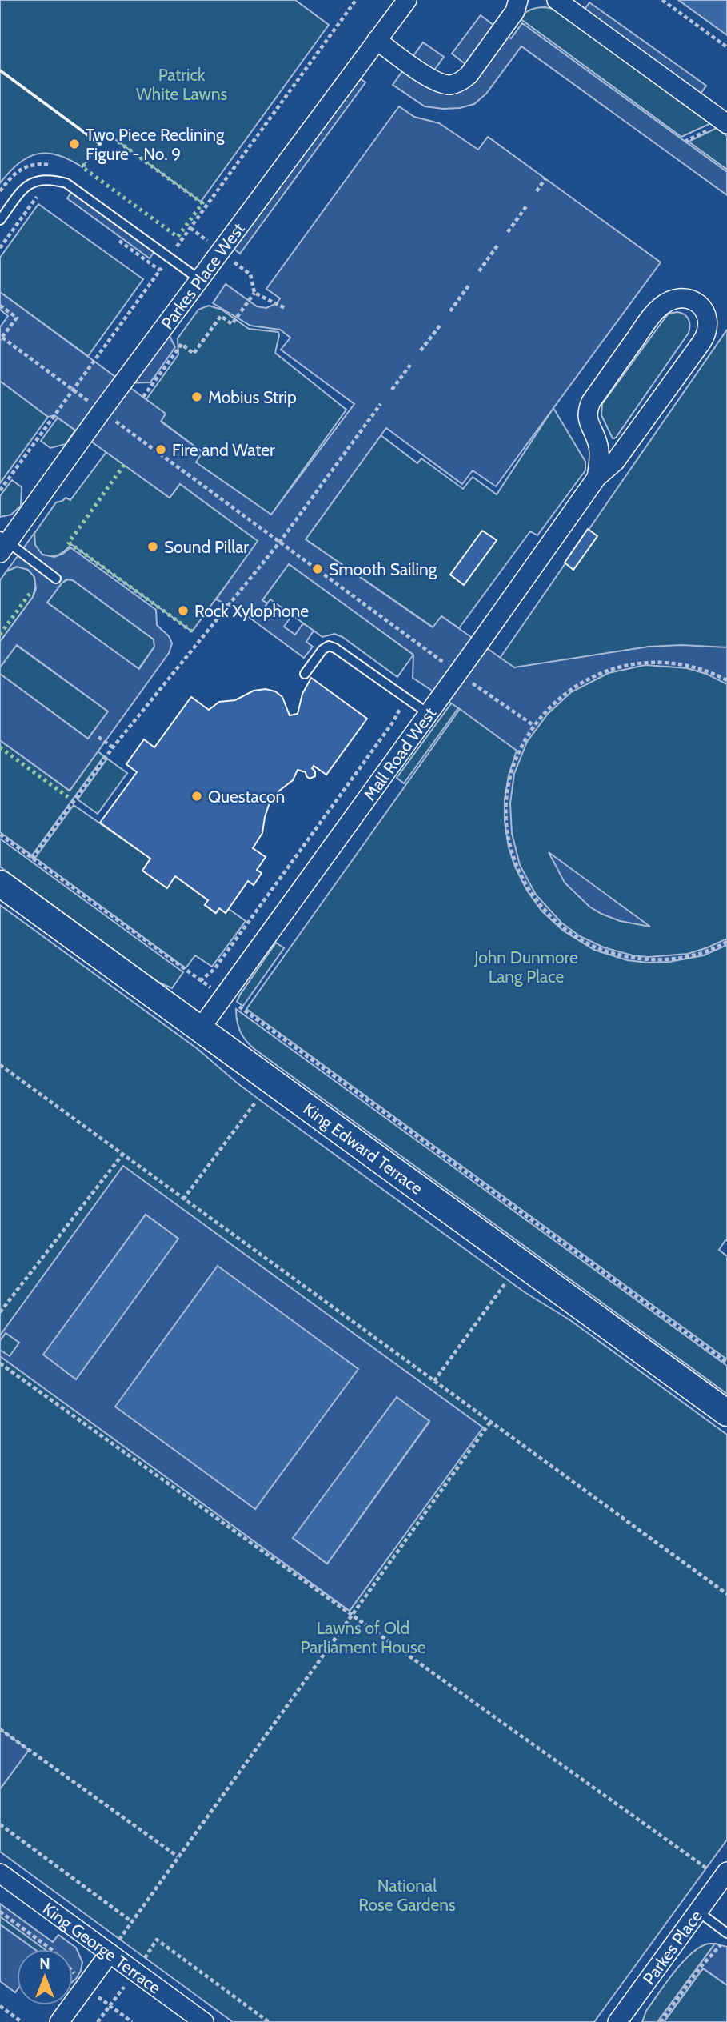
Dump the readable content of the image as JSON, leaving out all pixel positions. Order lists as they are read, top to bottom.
{
  "streets": {
    "main road": ["King Edward Terrace"],
    "street": [
      "Parkes Place West",
      "Mall Road West",
      "Parkes Place",
      "King George Terrace"
    ]
  },
  "crossings": [
    ["Mall Road West", "King Edward Terrace"]
  ],
  "parks": [
    "Patrick White Lawns",
    "John Dunmore Lang Place",
    "Lawns of Old Parliament House",
    "National Rose Gardens"
  ],
  "places": [
    "Two Piece Reclining Figure - No. 9",
    "Mobius Strip",
    "Fire and Water",
    "Sound Pillar",
    "Smooth Sailing",
    "Rock Xylophone",
    "Questacon"
  ],
  "north": "top"
}
